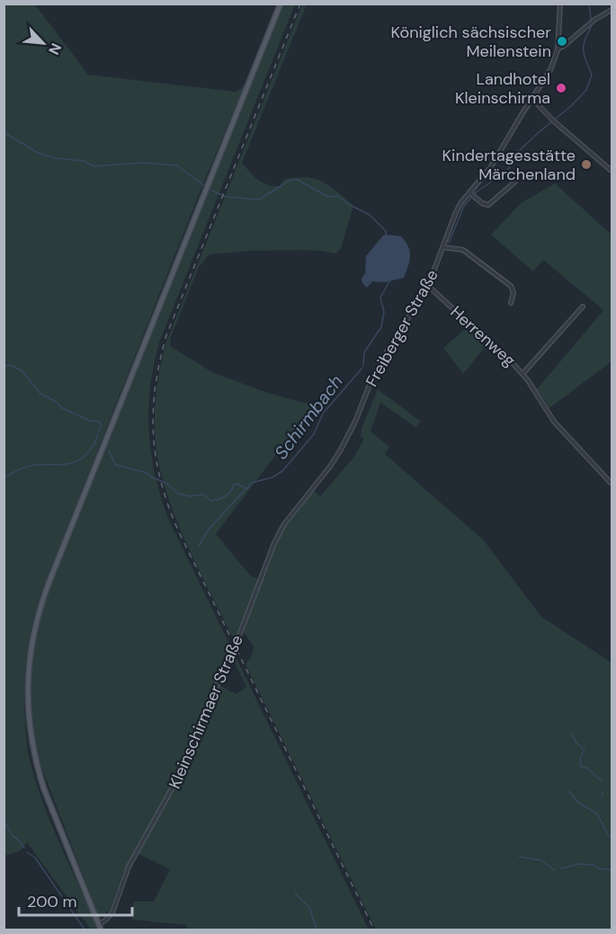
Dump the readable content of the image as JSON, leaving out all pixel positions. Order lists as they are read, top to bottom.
{
  "streets": {
    "street": ["Freiberger Straße", "Herrenweg", "Kleinschirmaer Straße"]
  },
  "crossings": [
    ["Freiberger Straße", "Herrenweg"],
    ["Freiberger Straße", "Kleinschirmaer Straße"]
  ],
  "water": ["Schirmbach"],
  "places": ["Königlich sächsischer Meilenstein", "Landhotel Kleinschirma", "Kindertagesstätte Märchenland"],
  "scale_bar": "200 m",
  "north": "bottom right"
}
